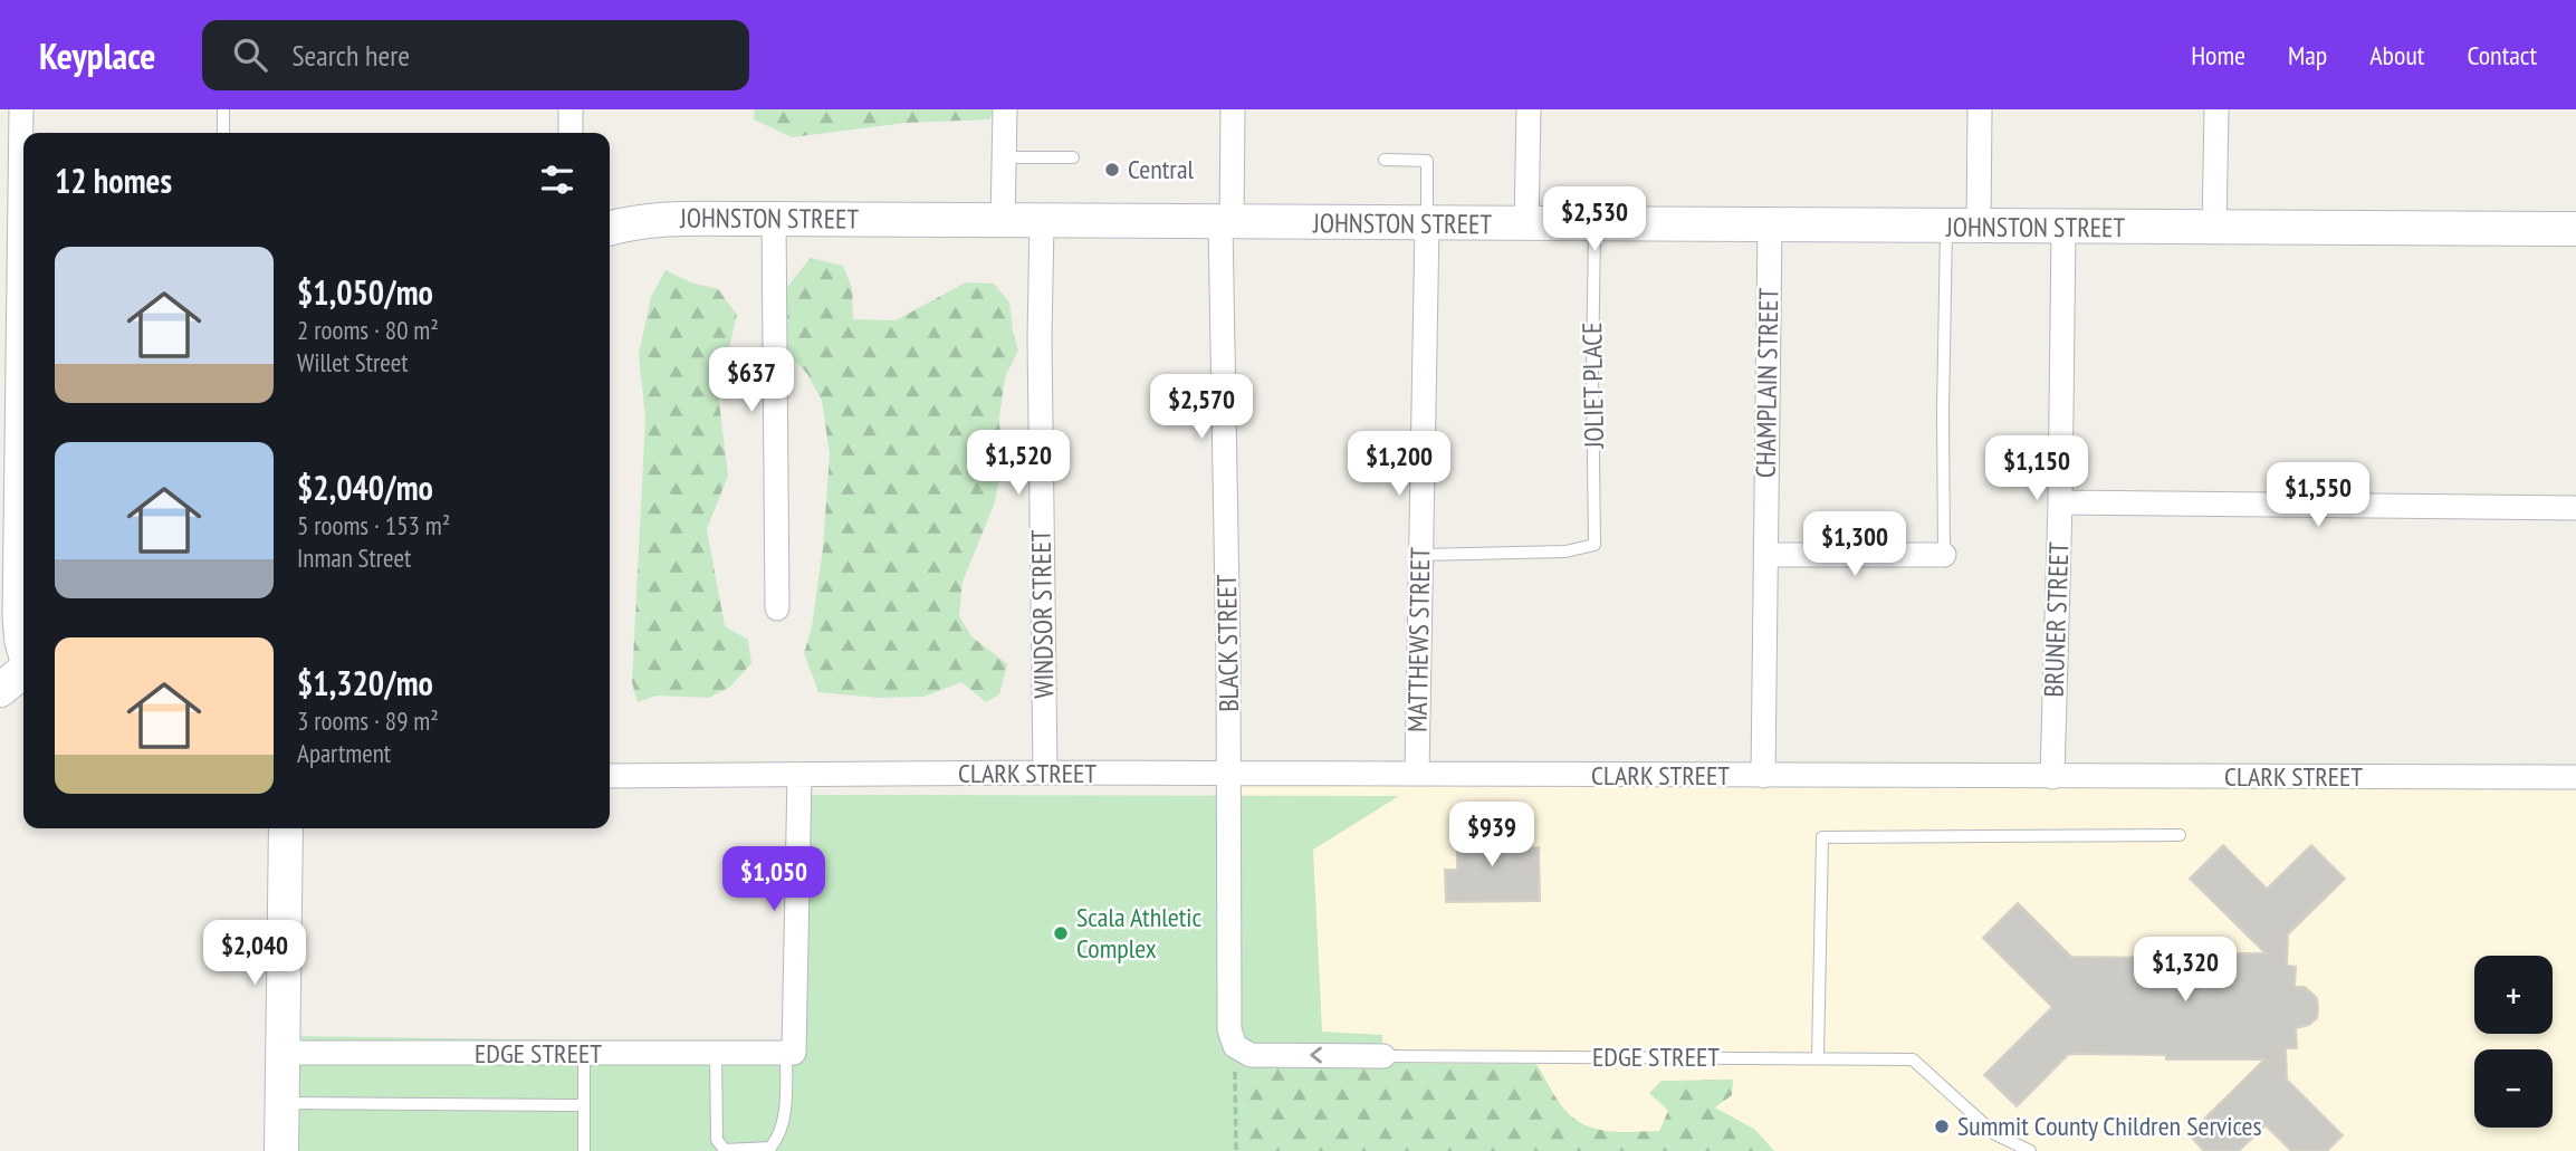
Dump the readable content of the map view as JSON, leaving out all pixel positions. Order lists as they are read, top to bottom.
{
  "streets": {
    "main road": ["JOHNSTON STREET"],
    "street": [
      "CHAMPLAIN STREET",
      "WINDSOR STREET",
      "BRUNER STREET",
      "MATTHEWS STREET",
      "BLACK STREET",
      "CLARK STREET",
      "EDGE STREET"
    ],
    "lane": ["JOLIET PLACE"]
  },
  "crossings": [
    ["JOHNSTON STREET", "CHAMPLAIN STREET"],
    ["JOHNSTON STREET", "JOLIET PLACE"],
    ["JOHNSTON STREET", "WINDSOR STREET"],
    ["JOHNSTON STREET", "BRUNER STREET"],
    ["JOHNSTON STREET", "MATTHEWS STREET"],
    ["JOHNSTON STREET", "BLACK STREET"],
    ["CHAMPLAIN STREET", "CLARK STREET"],
    ["JOLIET PLACE", "MATTHEWS STREET"],
    ["WINDSOR STREET", "CLARK STREET"],
    ["BRUNER STREET", "CLARK STREET"],
    ["MATTHEWS STREET", "CLARK STREET"],
    ["BLACK STREET", "CLARK STREET"],
    ["BLACK STREET", "EDGE STREET"]
  ],
  "places": ["Central", "Scala Athletic Complex", "Summit County Children Services"],
  "page": {
    "header": "Keyplace",
    "search": "Search here",
    "nav": [
      "Home",
      "Map",
      "About",
      "Contact"
    ],
    "heading": "12 homes",
    "price": [
      "$2,530",
      "$637",
      "$2,570",
      "$1,520",
      "$1,200",
      "$1,150",
      "$1,550",
      "$1,300",
      "$939",
      "$1,050",
      "$2,040",
      "$1,320"
    ],
    "list": [
      {
        "name": "$1,050/mo",
        "note": "2 rooms · 80 m² · Willet Street"
      },
      {
        "name": "$2,040/mo",
        "note": "5 rooms · 153 m² · Inman Street"
      },
      {
        "name": "$1,320/mo",
        "note": "3 rooms · 89 m² · Apartment"
      }
    ],
    "map_buttons": ["+", "−"]
  }
}
